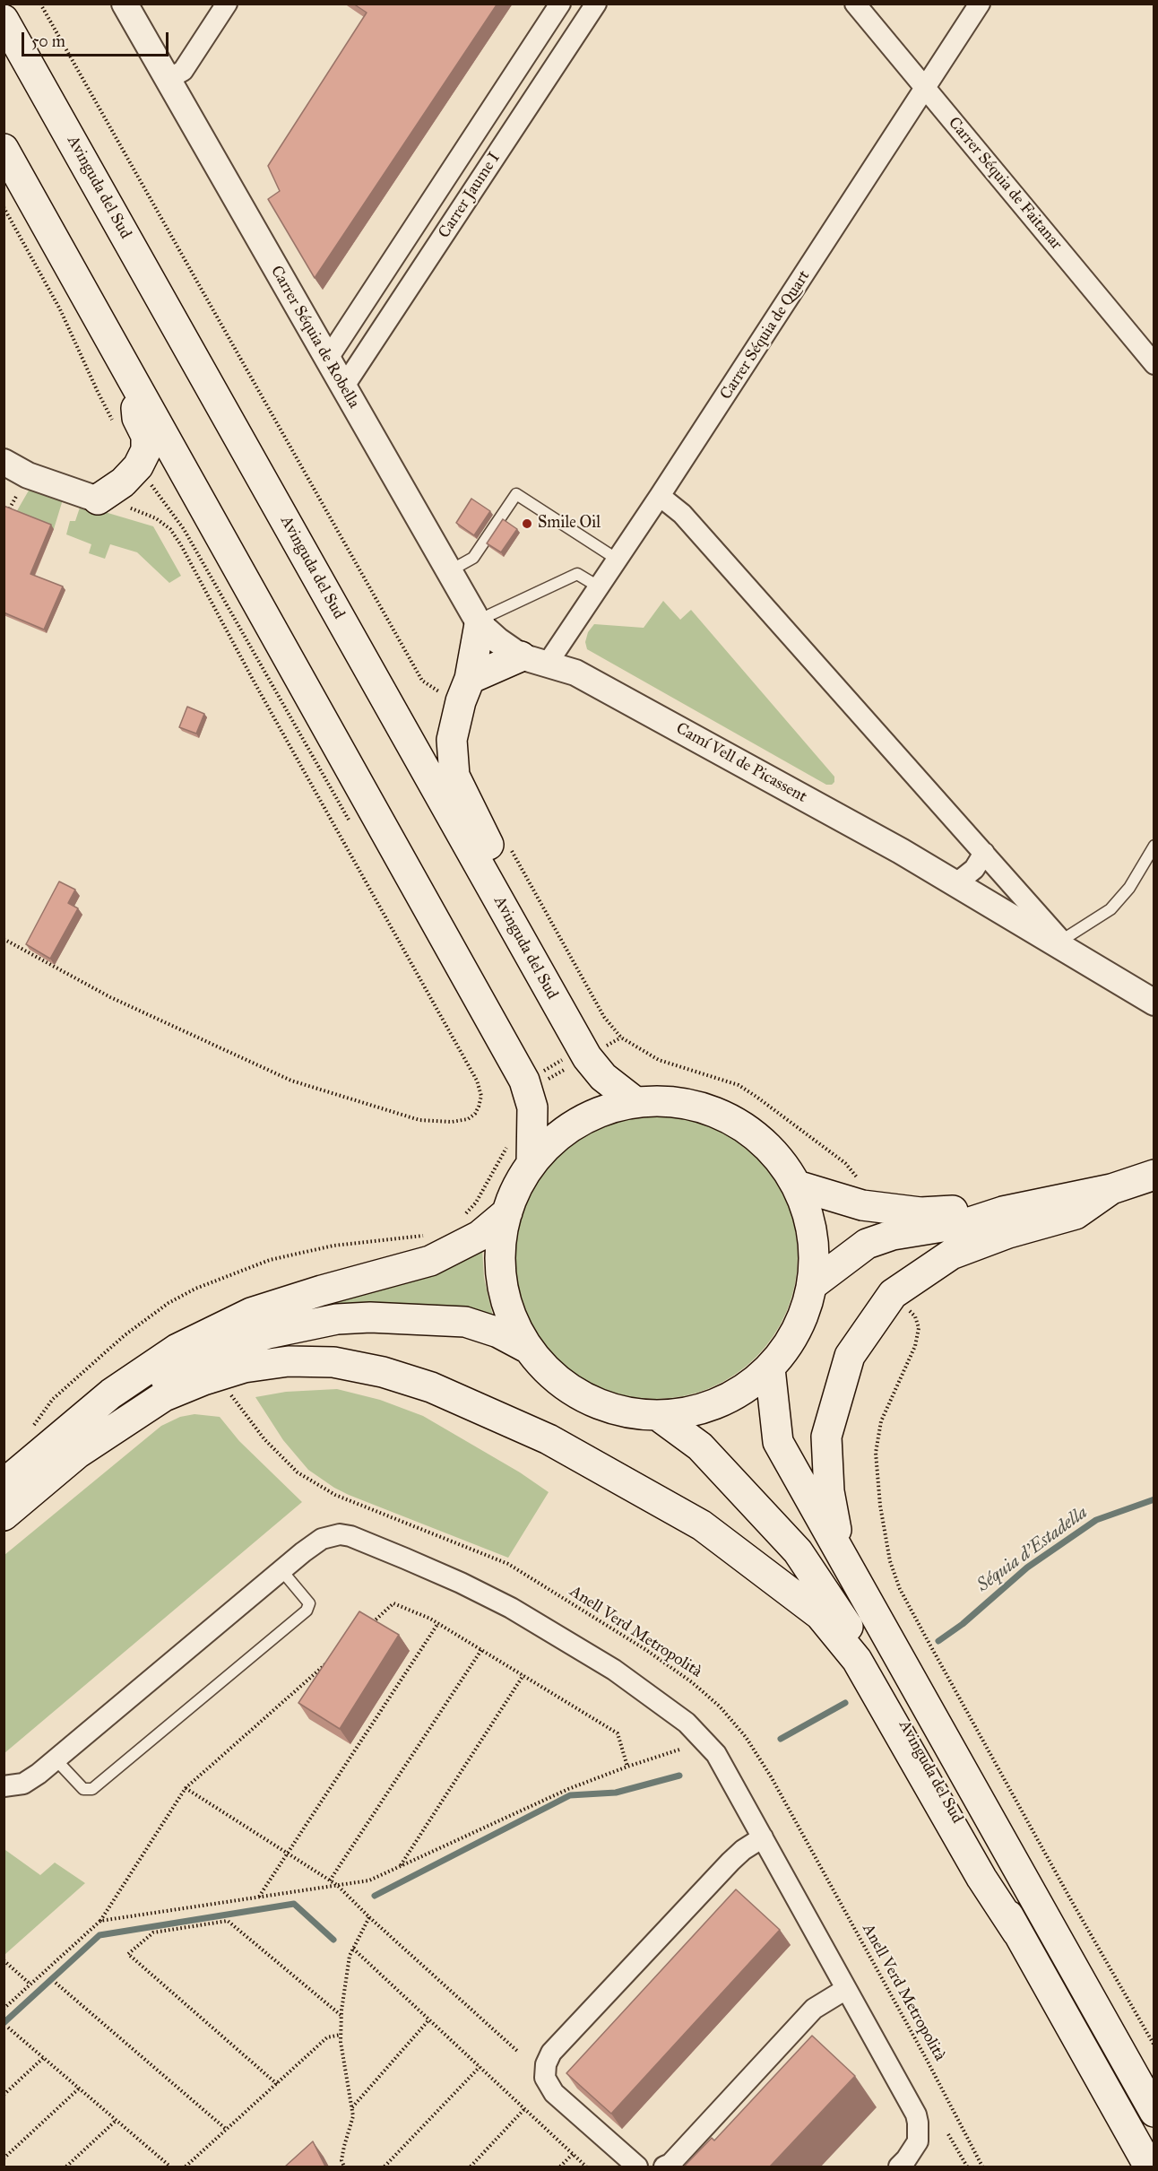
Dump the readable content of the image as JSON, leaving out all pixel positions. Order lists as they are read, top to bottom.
{
  "streets": {
    "main road": ["Avinguda del Sud"],
    "street": [
      "Carrer Séquia de Faitanar",
      "Carrer Jaume I",
      "Carrer Séquia de Quart",
      "Carrer Séquia de Robella",
      "Camí Vell de Picassent"
    ],
    "path": ["Anell Verd Metropolità"]
  },
  "crossings": [
    ["Carrer Séquia de Faitanar", "Carrer Séquia de Quart"],
    ["Carrer Jaume I", "Carrer Séquia de Robella"],
    ["Carrer Séquia de Quart", "Carrer Séquia de Robella"],
    ["Carrer Séquia de Quart", "Camí Vell de Picassent"],
    ["Carrer Séquia de Robella", "Camí Vell de Picassent"]
  ],
  "water": ["Séquia d'Estadella"],
  "places": ["Smile Oil"],
  "scale_bar": "50 m"
}
